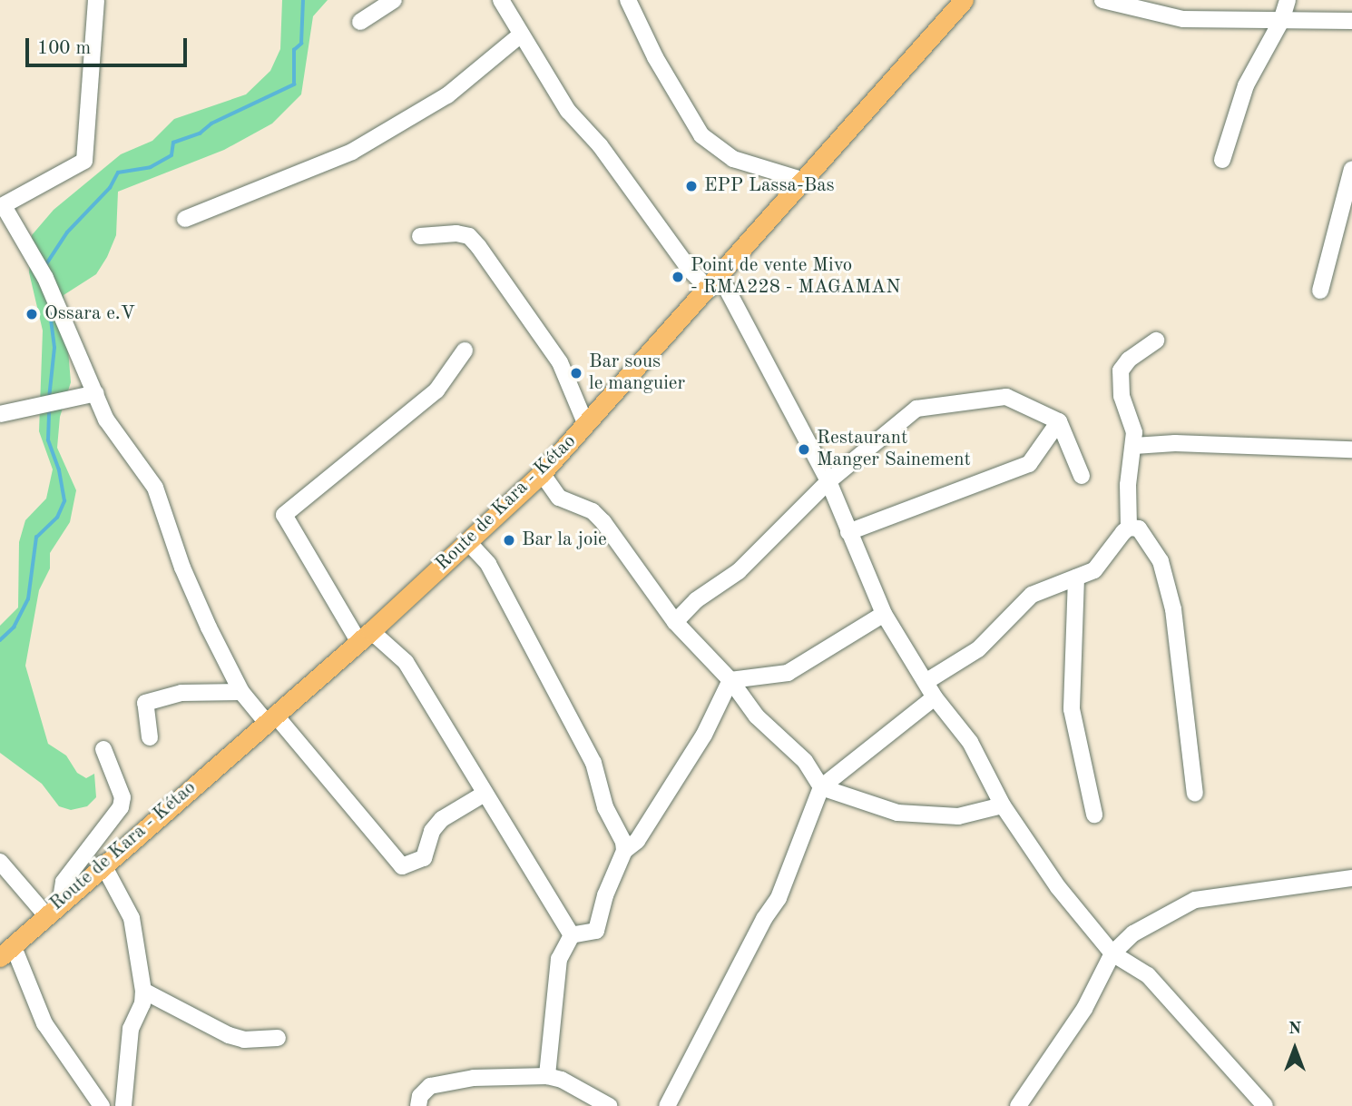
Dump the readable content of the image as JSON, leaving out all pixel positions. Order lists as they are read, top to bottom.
{
  "streets": {
    "main road": ["Route de Kara - Kétao"]
  },
  "places": [
    "EPP Lassa-Bas",
    "Point de vente Mivo - RMA228 - MAGAMAN",
    "Ossara e.V",
    "Bar sous le manguier",
    "Restaurant Manger Sainement",
    "Bar la joie"
  ],
  "scale_bar": "100 m",
  "north": "top"
}
